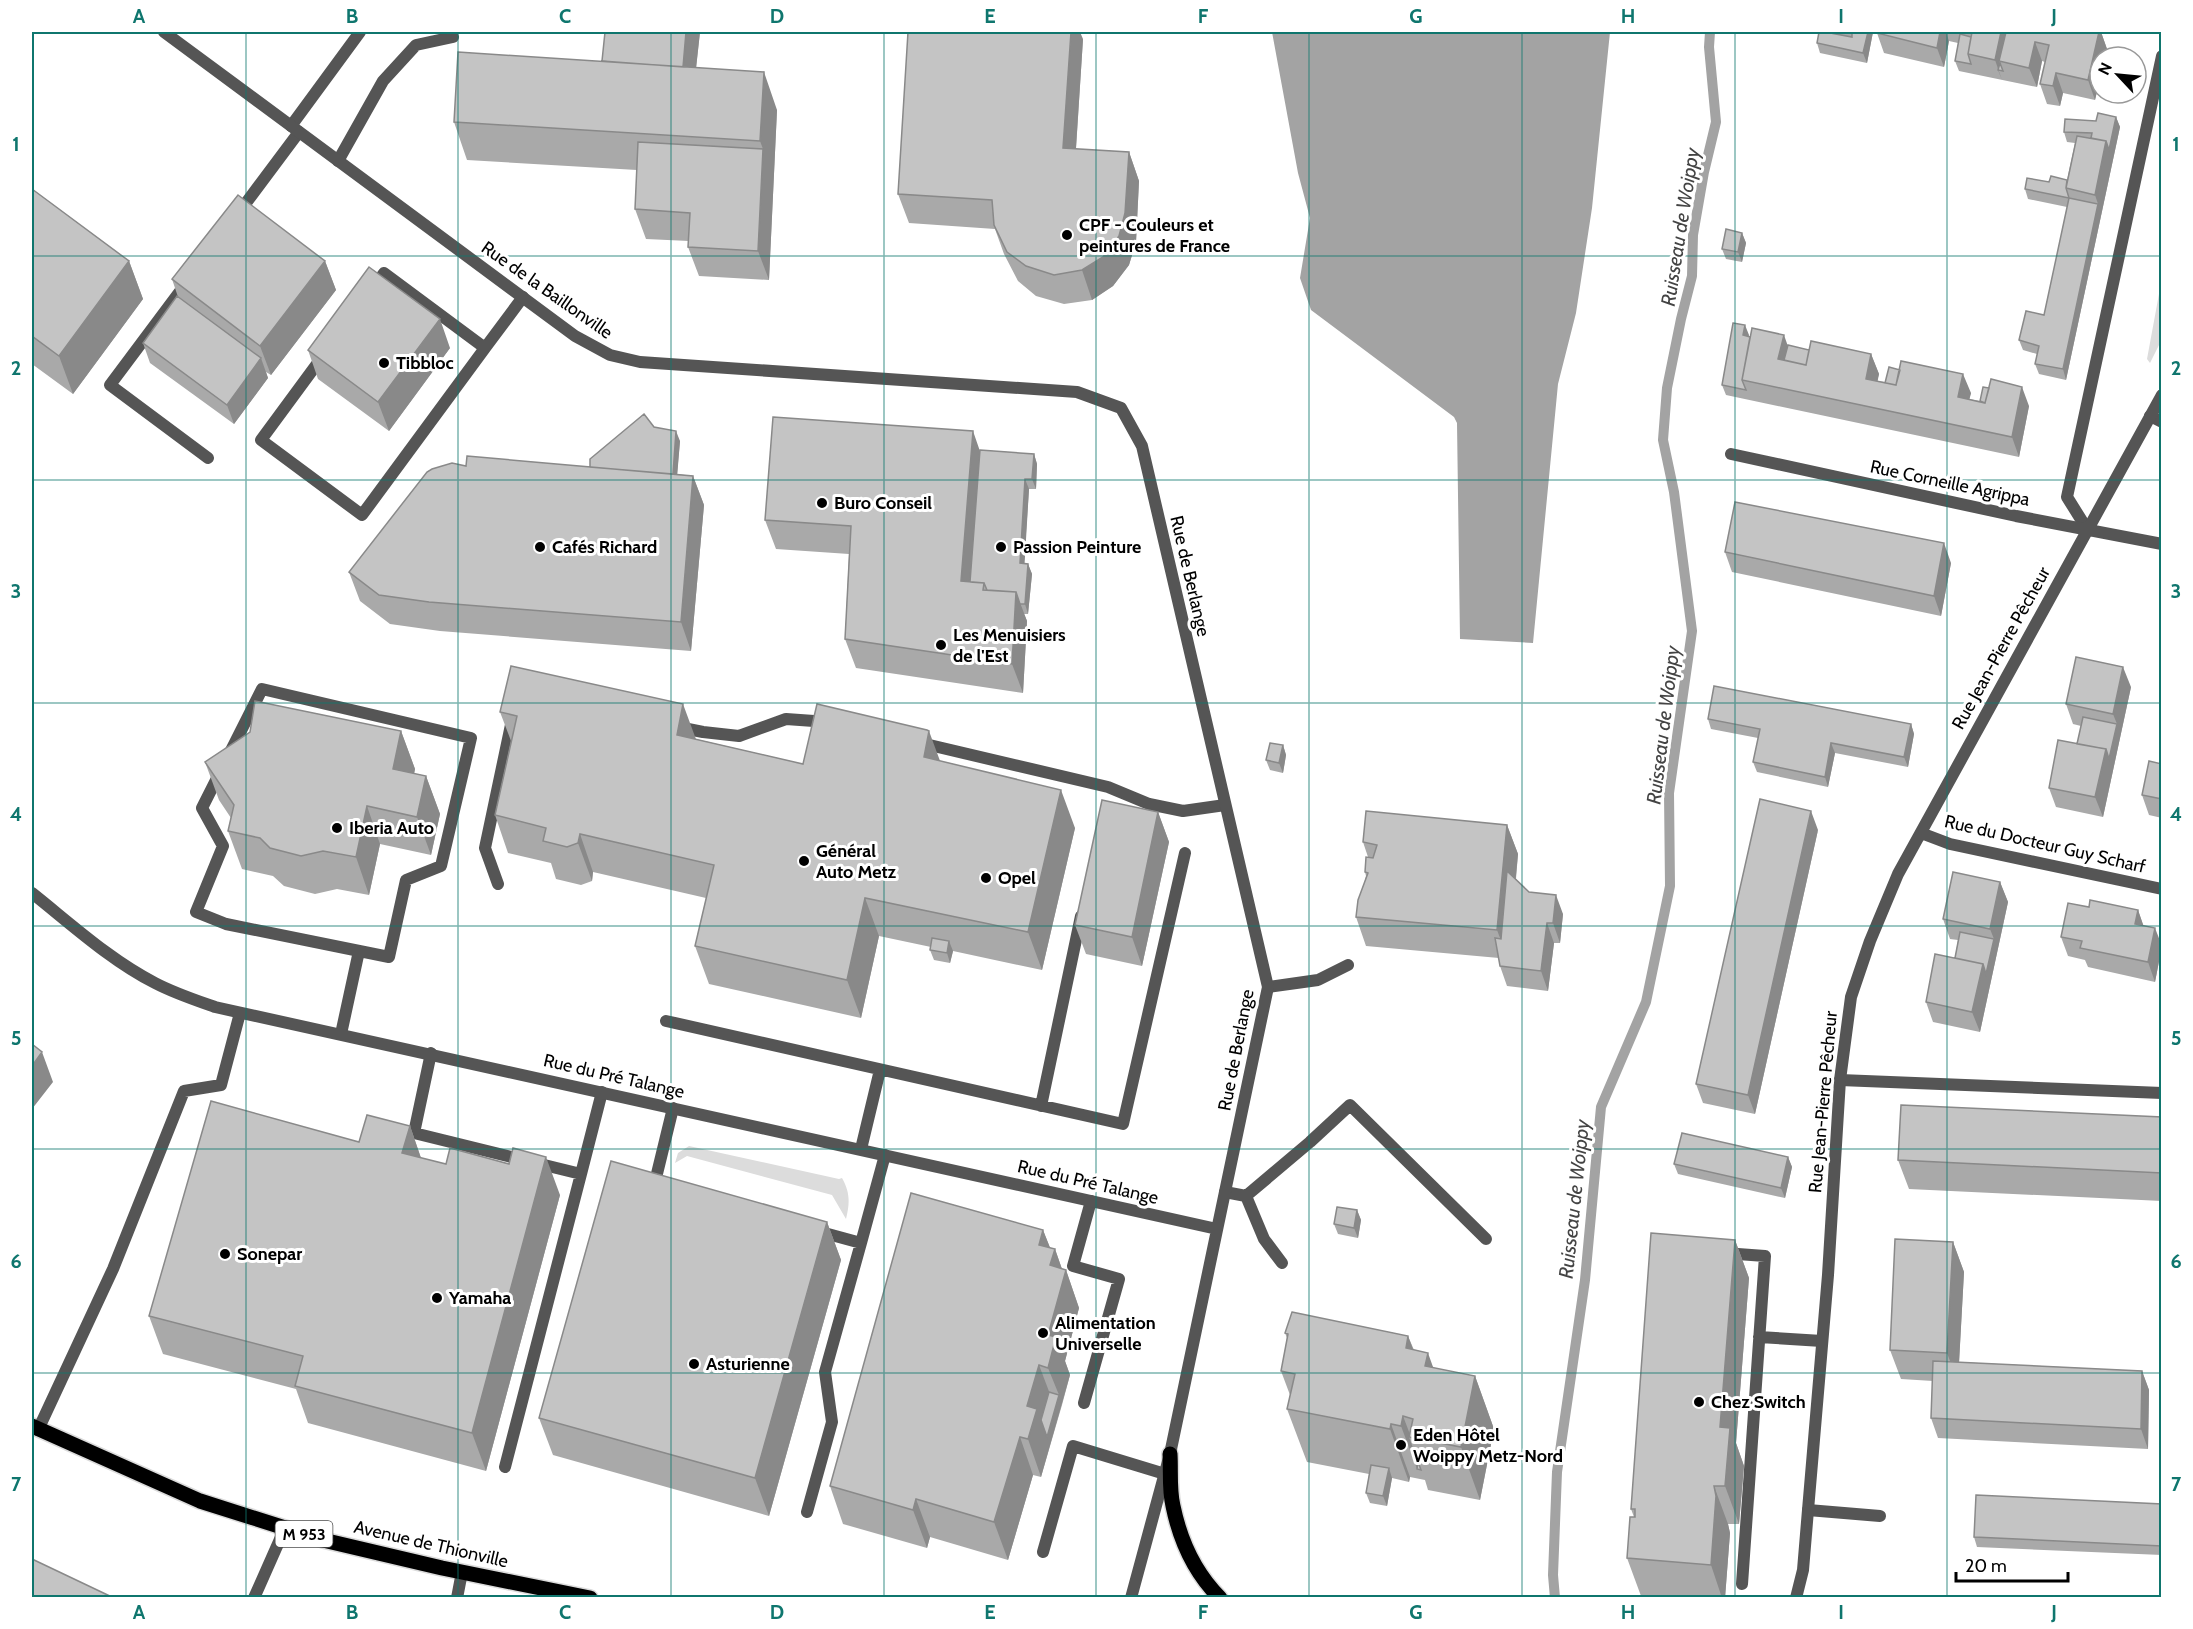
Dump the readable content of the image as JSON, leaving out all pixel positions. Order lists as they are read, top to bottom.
{
  "streets": {
    "main road": ["M 953", "Avenue de Thionville"],
    "street": [
      "Rue de la Baillonville",
      "Rue Corneille Agrippa",
      "Rue de Berlange",
      "Rue Jean-Pierre Pêcheur",
      "Rue du Docteur Guy Scharf",
      "Rue du Pré Talange"
    ]
  },
  "crossings": [
    ["Rue de la Baillonville", "Rue de Berlange"],
    ["Rue Corneille Agrippa", "Rue Jean-Pierre Pêcheur"],
    ["Rue de Berlange", "Rue du Pré Talange"],
    ["Rue Jean-Pierre Pêcheur", "Rue du Docteur Guy Scharf"]
  ],
  "water": ["Ruisseau de Woippy"],
  "places": [
    "CPF - Couleurs et peintures de France",
    "Tibbloc",
    "Buro Conseil",
    "Cafés Richard",
    "Passion Peinture",
    "Les Menuisiers de l'Est",
    "Iberia Auto",
    "Général Auto Metz",
    "Opel",
    "Sonepar",
    "Yamaha",
    "Alimentation Universelle",
    "Asturienne",
    "Chez Switch",
    "Eden Hôtel Woippy Metz-Nord"
  ],
  "scale_bar": "20 m",
  "north": "top left",
  "grid": {
    "columns": [
      "A",
      "B",
      "C",
      "D",
      "E",
      "F",
      "G",
      "H",
      "I",
      "J"
    ],
    "rows": [
      "1",
      "2",
      "3",
      "4",
      "5",
      "6",
      "7"
    ]
  }
}
